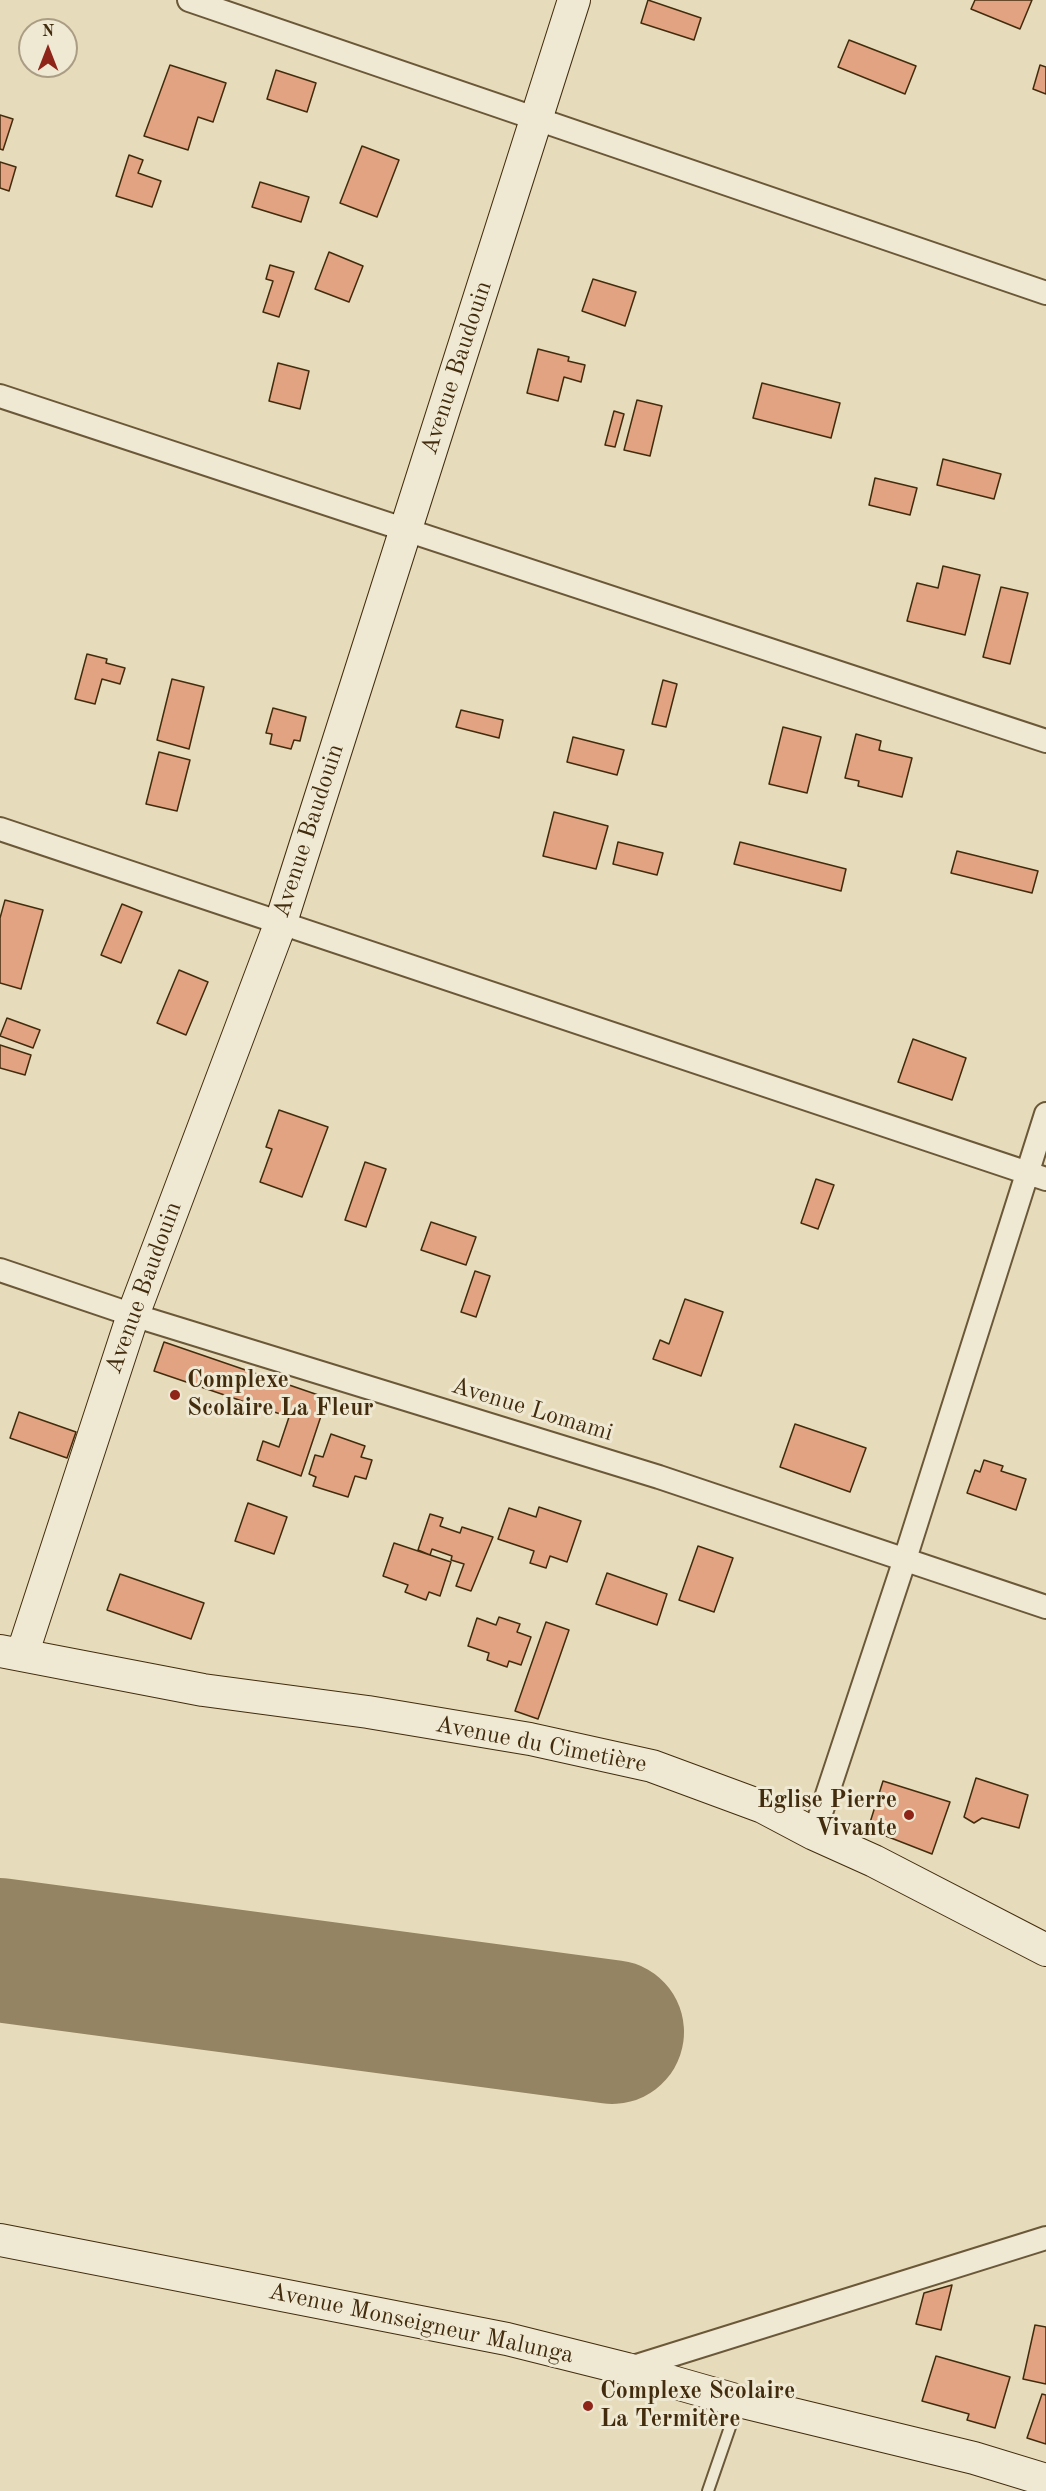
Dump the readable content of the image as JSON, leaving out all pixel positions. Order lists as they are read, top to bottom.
{
  "streets": {
    "street": [
      "Avenue Baudouin",
      "Avenue Lomami",
      "Avenue du Cimetière",
      "Avenue Monseigneur Malunga"
    ]
  },
  "crossings": [
    ["Avenue Baudouin", "Avenue Lomami"],
    ["Avenue Baudouin", "Avenue du Cimetière"]
  ],
  "places": ["Complexe Scolaire La Fleur", "Eglise Pierre Vivante", "Complexe Scolaire La Termitère"],
  "north": "top"
}
